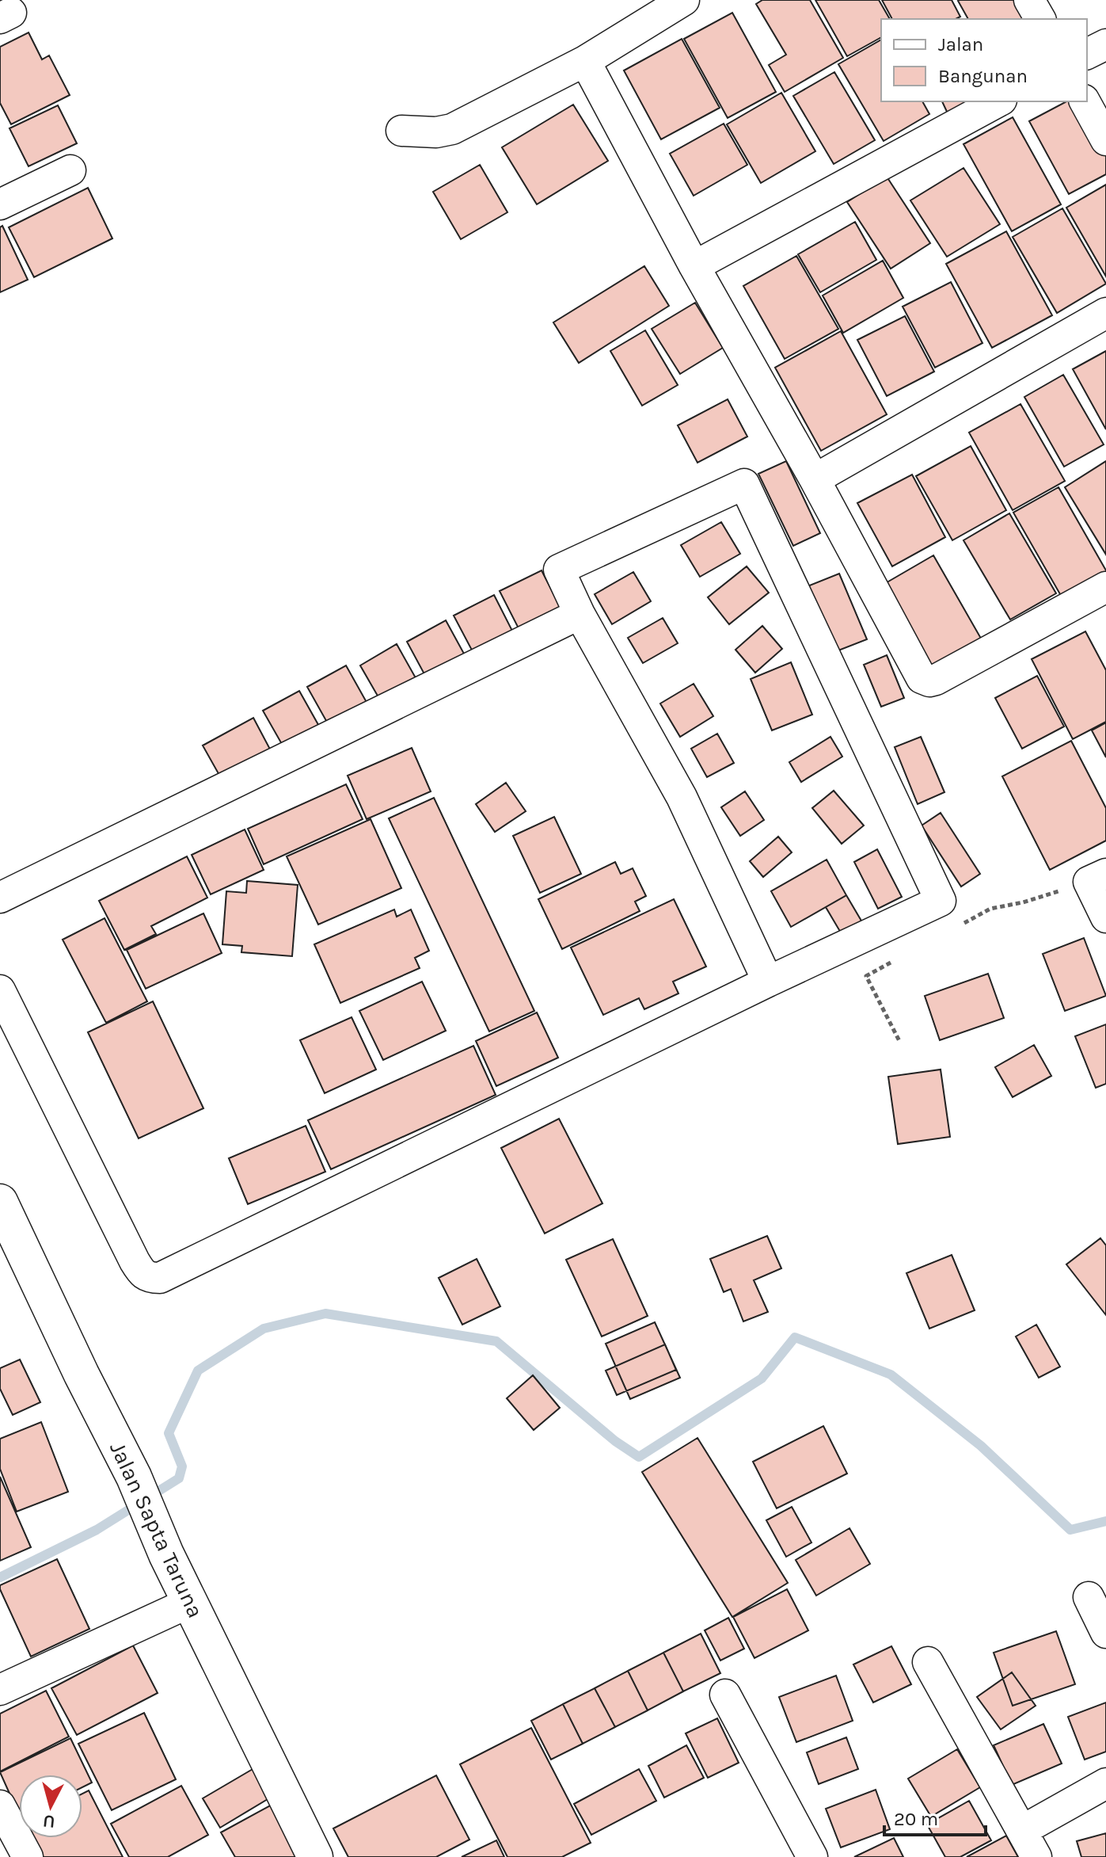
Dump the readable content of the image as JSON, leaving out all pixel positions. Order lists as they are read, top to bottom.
{
  "streets": {
    "street": ["Jalan Sapta Taruna"]
  },
  "legend": ["Jalan", "Bangunan"],
  "scale_bar": "20 m",
  "north": "bottom"
}
